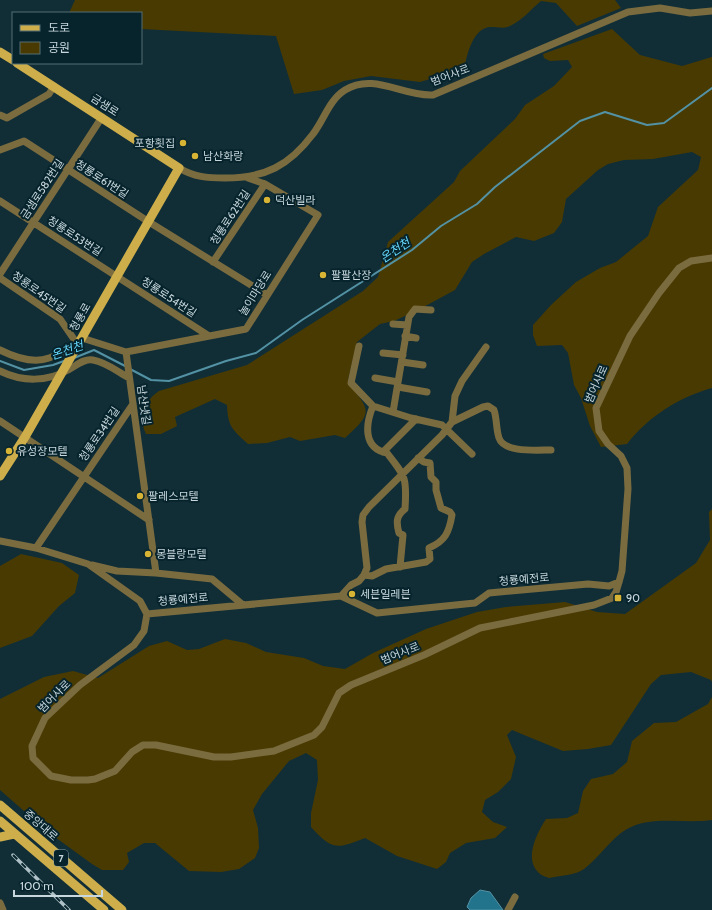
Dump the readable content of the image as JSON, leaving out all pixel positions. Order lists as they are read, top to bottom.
{
  "streets": {
    "main road": [
      "금샘로",
      "청룡로",
      "중앙대로",
      "7"
    ],
    "street": [
      "범어사로",
      "청룡로61번길",
      "금샘로582번길",
      "청룡로62번길",
      "청룡로53번길",
      "청룡로45번길",
      "놀이마당로",
      "청룡로54번길",
      "남산냇길",
      "청룡로34번길",
      "청룡예전로"
    ]
  },
  "crossings": [
    ["범어사로", "금샘로"],
    ["범어사로", "놀이마당로"],
    ["범어사로", "청룡로"],
    ["범어사로", "청룡예전로"],
    ["금샘로", "금샘로582번길"],
    ["금샘로", "청룡로"],
    ["청룡로61번길", "금샘로582번길"],
    ["청룡로61번길", "청룡로62번길"],
    ["청룡로61번길", "청룡로"],
    ["금샘로582번길", "청룡로53번길"],
    ["청룡로62번길", "놀이마당로"],
    ["청룡로62번길", "청룡로"],
    ["청룡로53번길", "청룡로54번길"],
    ["청룡로53번길", "청룡로"],
    ["청룡로45번길", "놀이마당로"],
    ["청룡로45번길", "청룡로"],
    ["놀이마당로", "청룡로54번길"],
    ["놀이마당로", "청룡로"],
    ["청룡로54번길", "청룡로"],
    ["청룡로", "남산냇길"],
    ["청룡로", "청룡로34번길"],
    ["남산냇길", "청룡로34번길"],
    ["청룡로34번길", "청룡예전로"]
  ],
  "water": ["온천천"],
  "places": {
    "other": [
      "포항횟집",
      "남산화랑",
      "덕산빌라",
      "팔팔산장",
      "유성장모텔",
      "팔레스모텔",
      "몽블랑모텔",
      "세븐일레븐"
    ],
    "transit": ["90"]
  },
  "legend": ["도로", "공원"],
  "scale_bar": "100 m"
}
